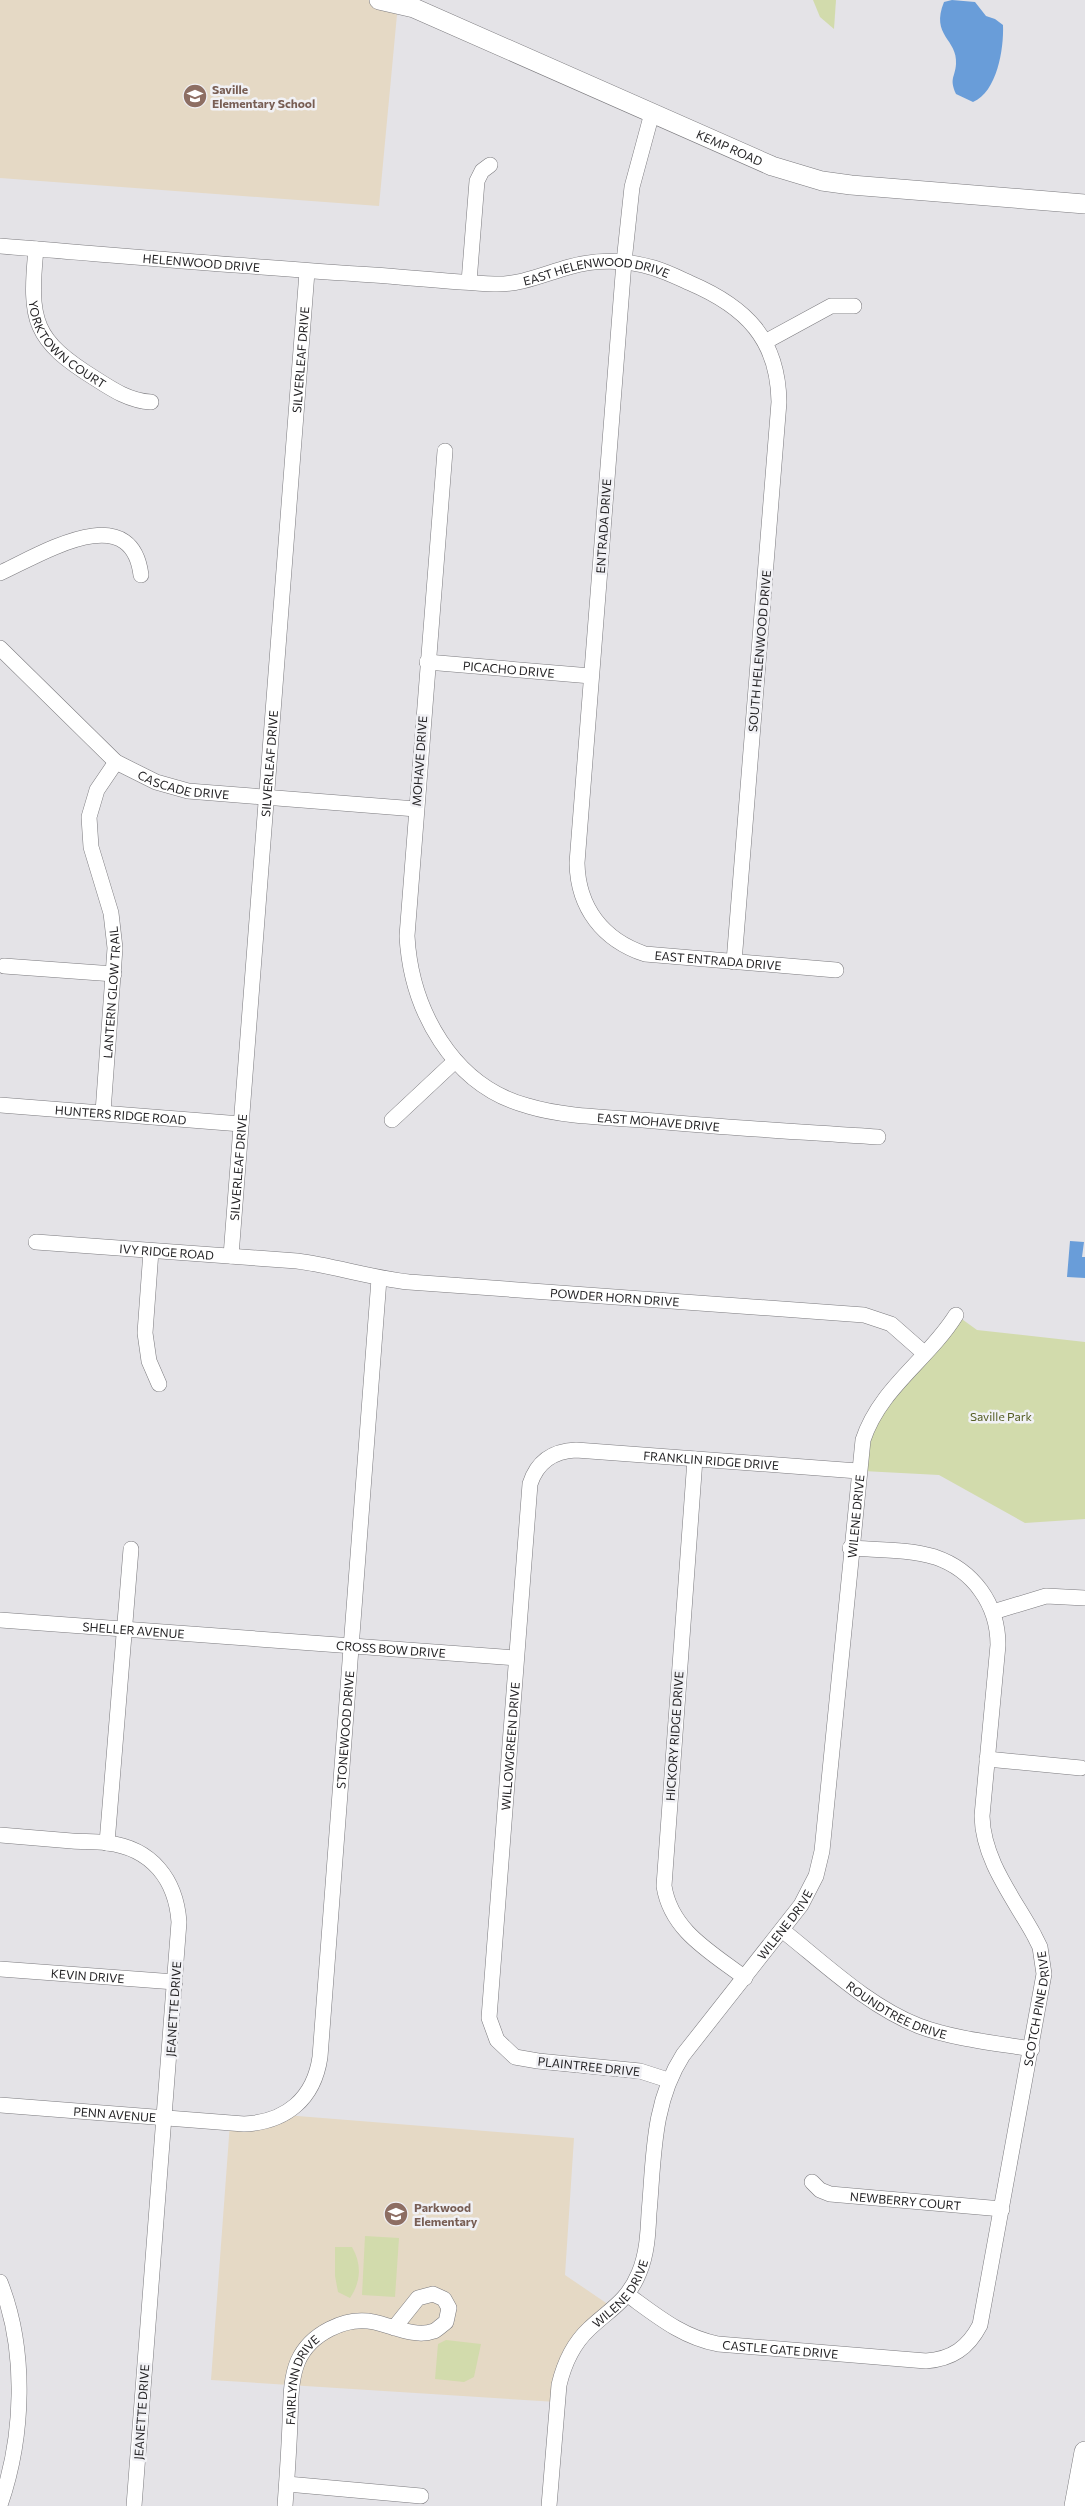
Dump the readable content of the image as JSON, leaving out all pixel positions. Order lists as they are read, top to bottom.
{
  "streets": {
    "main road": ["KEMP ROAD"],
    "street": [
      "HELENWOOD DRIVE",
      "EAST HELENWOOD DRIVE",
      "YORKTOWN COURT",
      "SILVERLEAF DRIVE",
      "ENTRADA DRIVE",
      "SOUTH HELENWOOD DRIVE",
      "PICACHO DRIVE",
      "MOHAVE DRIVE",
      "CASCADE DRIVE",
      "EAST ENTRADA DRIVE",
      "LANTERN GLOW TRAIL",
      "HUNTERS RIDGE ROAD",
      "EAST MOHAVE DRIVE",
      "IVY RIDGE ROAD",
      "POWDER HORN DRIVE",
      "FRANKLIN RIDGE DRIVE",
      "WILENE DRIVE",
      "SHELLER AVENUE",
      "CROSS BOW DRIVE",
      "STONEWOOD DRIVE",
      "HICKORY RIDGE DRIVE",
      "WILLOWGREEN DRIVE",
      "KEVIN DRIVE",
      "ROUNDTREE DRIVE",
      "SCOTCH PINE DRIVE",
      "JEANETTE DRIVE",
      "PLAINTREE DRIVE",
      "PENN AVENUE",
      "NEWBERRY COURT",
      "CASTLE GATE DRIVE",
      "FAIRLYNN DRIVE"
    ]
  },
  "crossings": [
    ["KEMP ROAD", "ENTRADA DRIVE"],
    ["HELENWOOD DRIVE", "EAST HELENWOOD DRIVE"],
    ["HELENWOOD DRIVE", "YORKTOWN COURT"],
    ["HELENWOOD DRIVE", "SILVERLEAF DRIVE"],
    ["EAST HELENWOOD DRIVE", "ENTRADA DRIVE"],
    ["EAST HELENWOOD DRIVE", "SOUTH HELENWOOD DRIVE"],
    ["SILVERLEAF DRIVE", "CASCADE DRIVE"],
    ["SILVERLEAF DRIVE", "HUNTERS RIDGE ROAD"],
    ["SILVERLEAF DRIVE", "IVY RIDGE ROAD"],
    ["ENTRADA DRIVE", "PICACHO DRIVE"],
    ["ENTRADA DRIVE", "EAST ENTRADA DRIVE"],
    ["SOUTH HELENWOOD DRIVE", "EAST ENTRADA DRIVE"],
    ["PICACHO DRIVE", "MOHAVE DRIVE"],
    ["MOHAVE DRIVE", "CASCADE DRIVE"],
    ["MOHAVE DRIVE", "EAST MOHAVE DRIVE"],
    ["CASCADE DRIVE", "LANTERN GLOW TRAIL"],
    ["LANTERN GLOW TRAIL", "HUNTERS RIDGE ROAD"],
    ["IVY RIDGE ROAD", "POWDER HORN DRIVE"],
    ["POWDER HORN DRIVE", "WILENE DRIVE"],
    ["POWDER HORN DRIVE", "STONEWOOD DRIVE"],
    ["FRANKLIN RIDGE DRIVE", "WILENE DRIVE"],
    ["FRANKLIN RIDGE DRIVE", "HICKORY RIDGE DRIVE"],
    ["FRANKLIN RIDGE DRIVE", "WILLOWGREEN DRIVE"],
    ["WILENE DRIVE", "HICKORY RIDGE DRIVE"],
    ["WILENE DRIVE", "ROUNDTREE DRIVE"],
    ["WILENE DRIVE", "SCOTCH PINE DRIVE"],
    ["WILENE DRIVE", "PLAINTREE DRIVE"],
    ["WILENE DRIVE", "CASTLE GATE DRIVE"],
    ["SHELLER AVENUE", "CROSS BOW DRIVE"],
    ["CROSS BOW DRIVE", "STONEWOOD DRIVE"],
    ["CROSS BOW DRIVE", "WILLOWGREEN DRIVE"],
    ["STONEWOOD DRIVE", "PENN AVENUE"],
    ["WILLOWGREEN DRIVE", "PLAINTREE DRIVE"],
    ["KEVIN DRIVE", "JEANETTE DRIVE"],
    ["ROUNDTREE DRIVE", "SCOTCH PINE DRIVE"],
    ["SCOTCH PINE DRIVE", "NEWBERRY COURT"],
    ["SCOTCH PINE DRIVE", "CASTLE GATE DRIVE"],
    ["JEANETTE DRIVE", "PENN AVENUE"]
  ],
  "parks": ["Saville Park"],
  "places": {
    "school or university": ["Saville Elementary School", "Parkwood Elementary"]
  }
}
